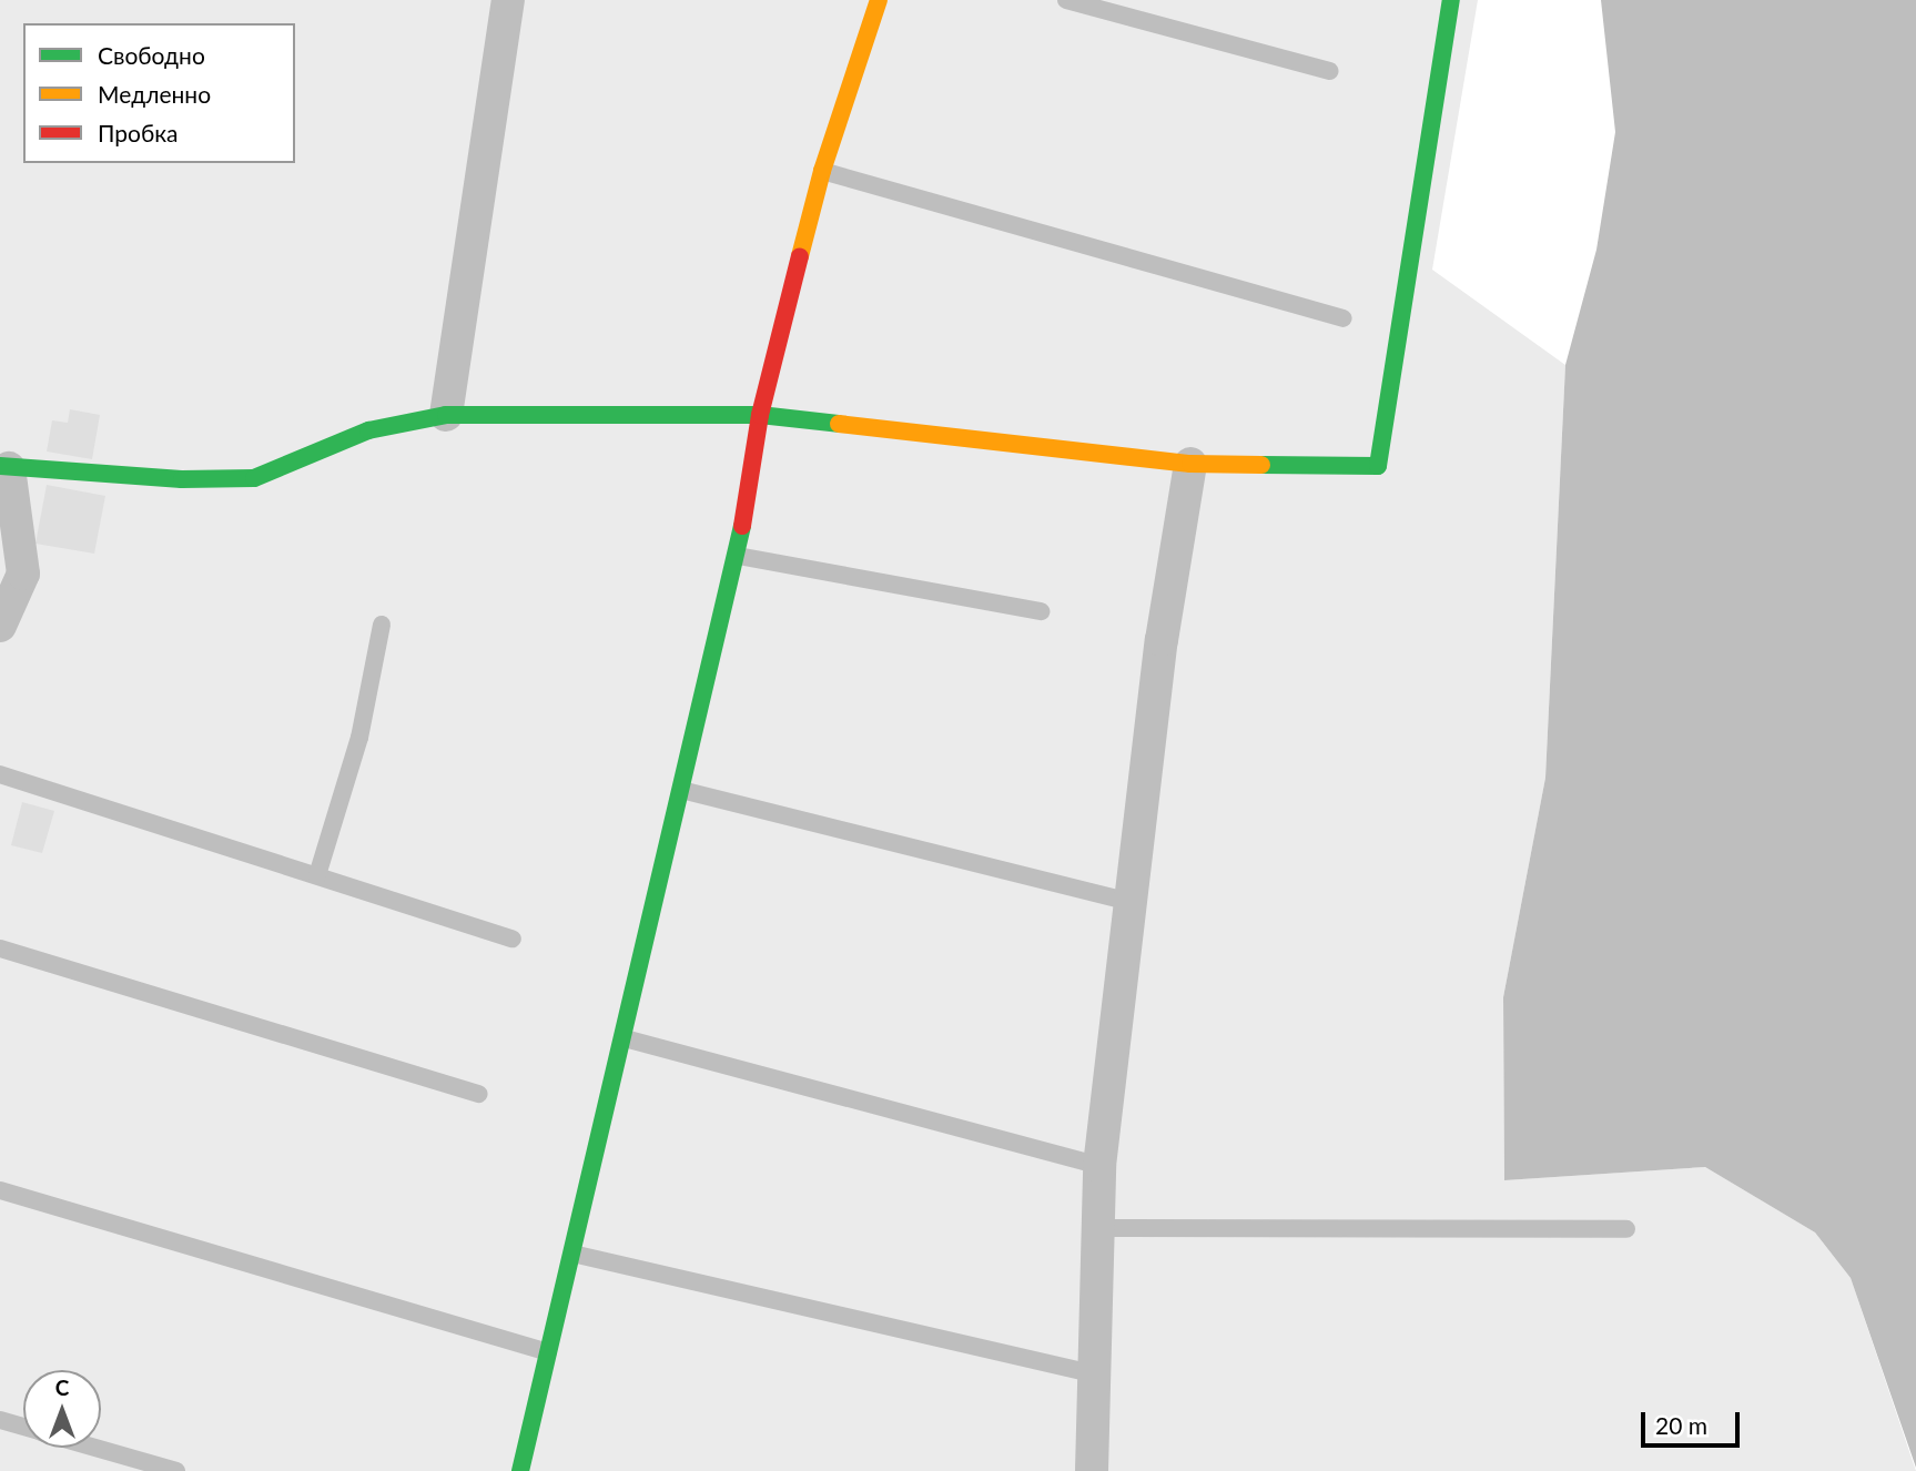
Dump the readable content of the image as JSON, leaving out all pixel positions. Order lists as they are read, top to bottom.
{
  "legend": ["Свободно", "Медленно", "Пробка"],
  "scale_bar": "20 m",
  "north": "top"
}
